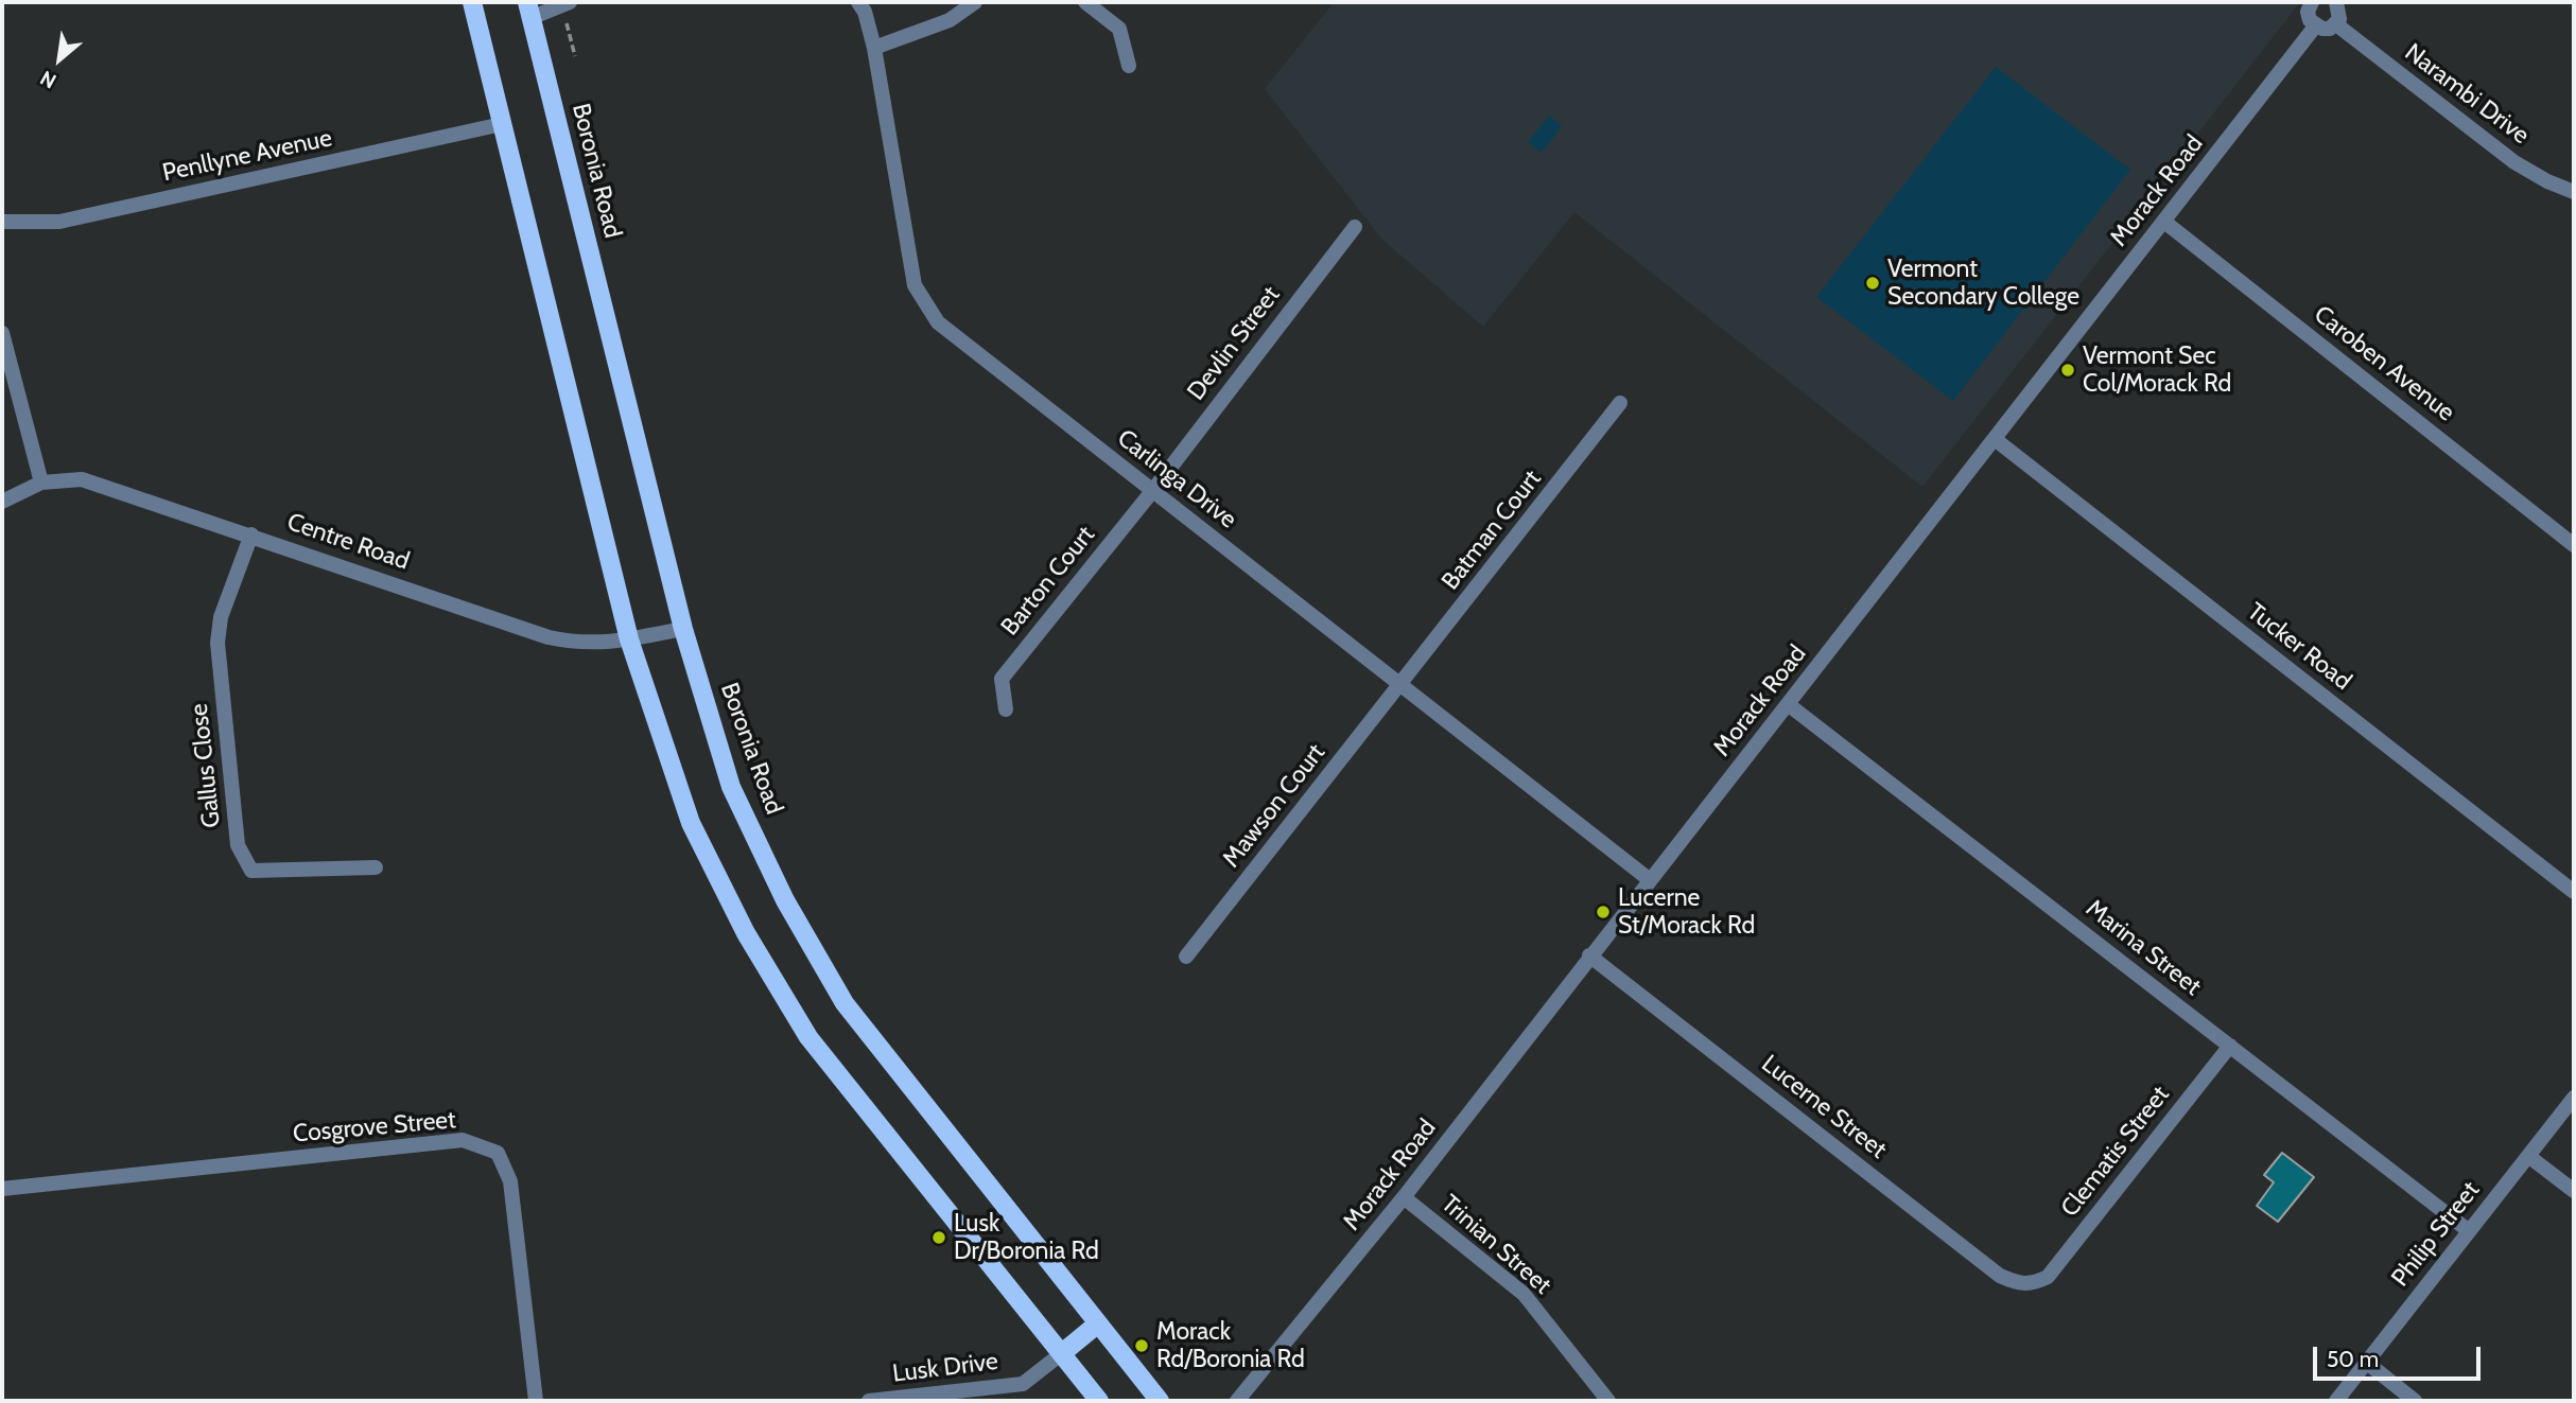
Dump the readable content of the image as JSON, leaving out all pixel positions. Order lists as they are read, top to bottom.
{
  "streets": {
    "main road": ["Boronia Road"],
    "street": [
      "Narambi Drive",
      "Penllyne Avenue",
      "Morack Road",
      "Devlin Street",
      "Caroben Avenue",
      "Carlinga Drive",
      "Batman Court",
      "Centre Road",
      "Barton Court",
      "Tucker Road",
      "Gallus Close",
      "Mawson Court",
      "Marina Street",
      "Lucerne Street",
      "Cosgrove Street",
      "Clematis Street",
      "Philip Street",
      "Trinian Street",
      "Lusk Drive"
    ]
  },
  "crossings": [
    ["Boronia Road", "Centre Road"],
    ["Morack Road", "Caroben Avenue"],
    ["Morack Road", "Carlinga Drive"],
    ["Morack Road", "Tucker Road"],
    ["Morack Road", "Marina Street"],
    ["Morack Road", "Lucerne Street"],
    ["Morack Road", "Trinian Street"],
    ["Devlin Street", "Carlinga Drive"],
    ["Devlin Street", "Barton Court"],
    ["Carlinga Drive", "Batman Court"],
    ["Carlinga Drive", "Barton Court"],
    ["Carlinga Drive", "Mawson Court"],
    ["Batman Court", "Mawson Court"],
    ["Centre Road", "Gallus Close"],
    ["Marina Street", "Clematis Street"],
    ["Marina Street", "Philip Street"],
    ["Lucerne Street", "Clematis Street"]
  ],
  "places": [
    "Vermont Secondary College",
    "Vermont Sec Col/Morack Rd",
    "Lucerne St/Morack Rd",
    "Lusk Dr/Boronia Rd",
    "Morack Rd/Boronia Rd"
  ],
  "scale_bar": "50 m",
  "north": "bottom left"
}
